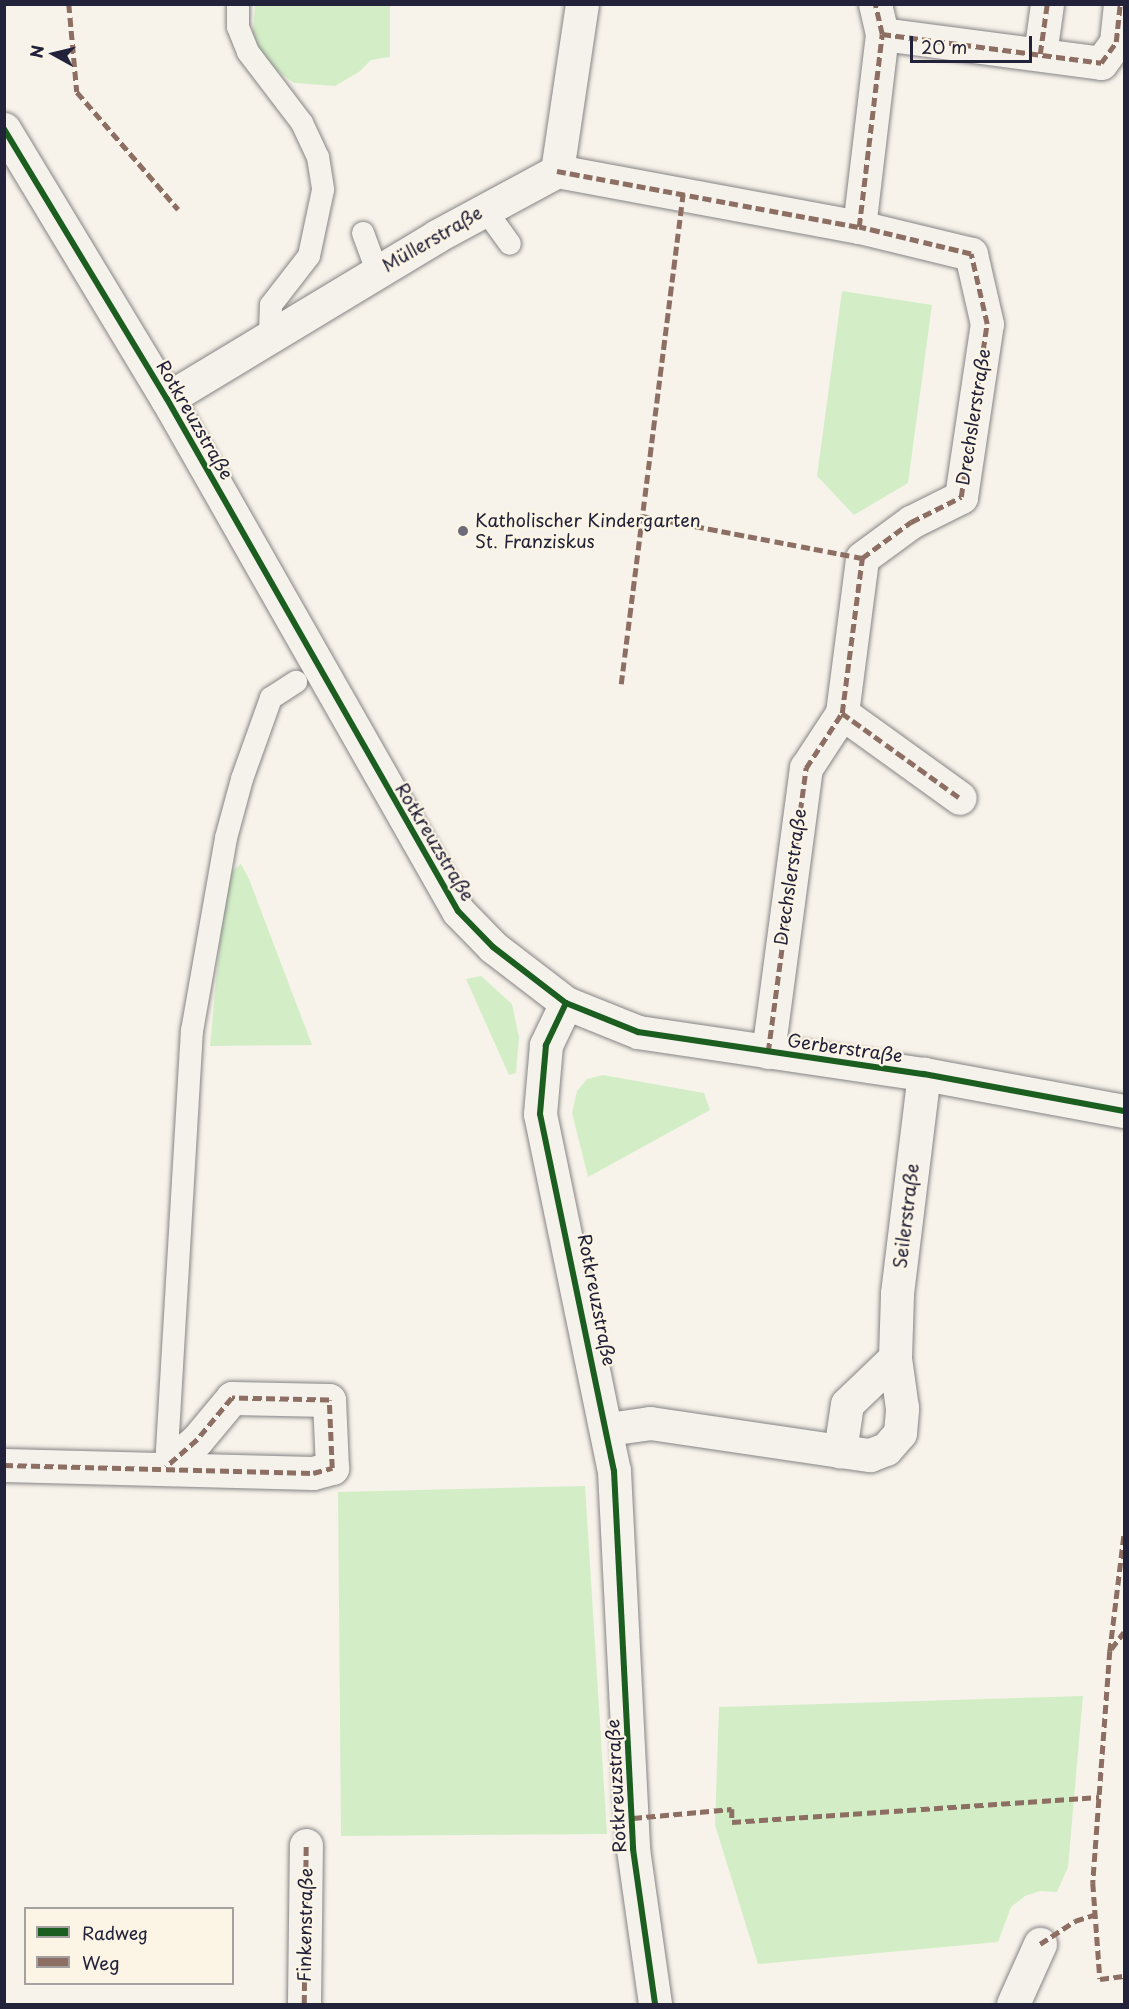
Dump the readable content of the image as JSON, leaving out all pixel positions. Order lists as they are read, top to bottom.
{
  "streets": {
    "street": [
      "Müllerstraße",
      "Drechslerstraße",
      "Rotkreuzstraße",
      "Gerberstraße",
      "Seilerstraße",
      "Finkenstraße"
    ]
  },
  "crossings": [
    ["Müllerstraße", "Drechslerstraße"],
    ["Müllerstraße", "Rotkreuzstraße"],
    ["Drechslerstraße", "Gerberstraße"],
    ["Rotkreuzstraße", "Gerberstraße"],
    ["Rotkreuzstraße", "Seilerstraße"],
    ["Gerberstraße", "Seilerstraße"]
  ],
  "places": ["Katholischer Kindergarten St. Franziskus"],
  "legend": ["Radweg", "Weg"],
  "scale_bar": "20 m",
  "north": "left"
}
